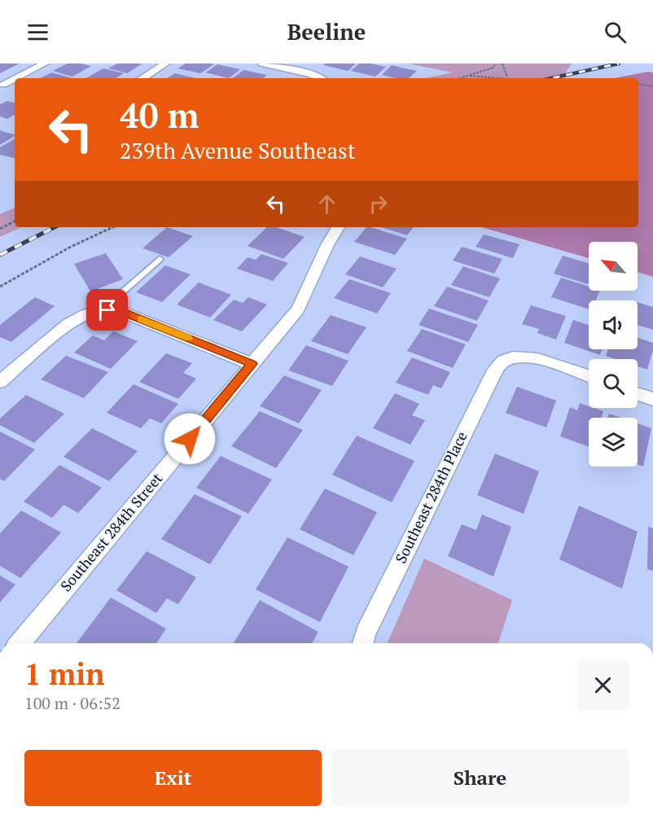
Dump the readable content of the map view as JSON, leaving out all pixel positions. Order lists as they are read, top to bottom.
{
  "streets": {
    "street": ["Southeast 284th Place", "Southeast 284th Street"]
  },
  "north": "top left",
  "page": {
    "header": "Beeline",
    "turn": ["40 m", "239th Avenue Southeast"],
    "heading": ["1 min", "100 m · 06:52"],
    "buttons": ["Exit", "Share"]
  }
}
